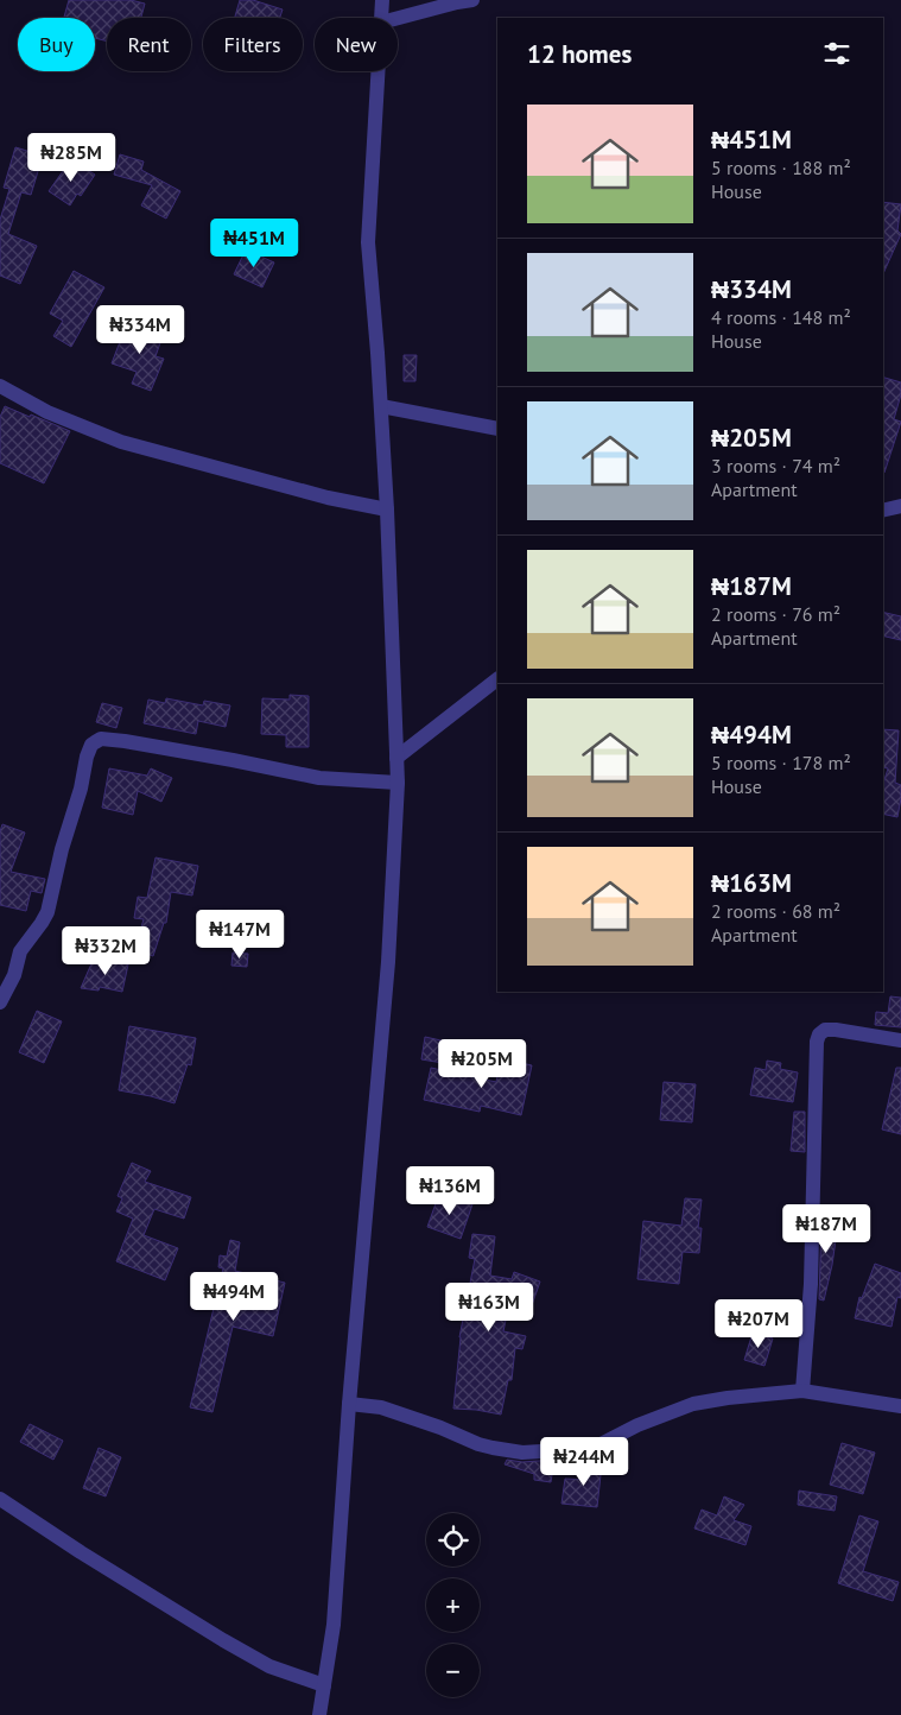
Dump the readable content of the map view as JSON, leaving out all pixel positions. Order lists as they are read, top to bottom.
{
  "page": {
    "chip": [
      "Buy",
      "Rent",
      "Filters",
      "New"
    ],
    "heading": "12 homes",
    "list": [
      {
        "name": "₦451M",
        "note": "5 rooms · 188 m² · House"
      },
      {
        "name": "₦334M",
        "note": "4 rooms · 148 m² · House"
      },
      {
        "name": "₦205M",
        "note": "3 rooms · 74 m² · Apartment"
      },
      {
        "name": "₦187M",
        "note": "2 rooms · 76 m² · Apartment"
      },
      {
        "name": "₦494M",
        "note": "5 rooms · 178 m² · House"
      },
      {
        "name": "₦163M",
        "note": "2 rooms · 68 m² · Apartment"
      }
    ],
    "price": [
      "₦285M",
      "₦451M",
      "₦334M",
      "₦147M",
      "₦332M",
      "₦205M",
      "₦136M",
      "₦187M",
      "₦494M",
      "₦163M",
      "₦207M",
      "₦244M"
    ],
    "map_buttons": ["+", "−"]
  }
}
